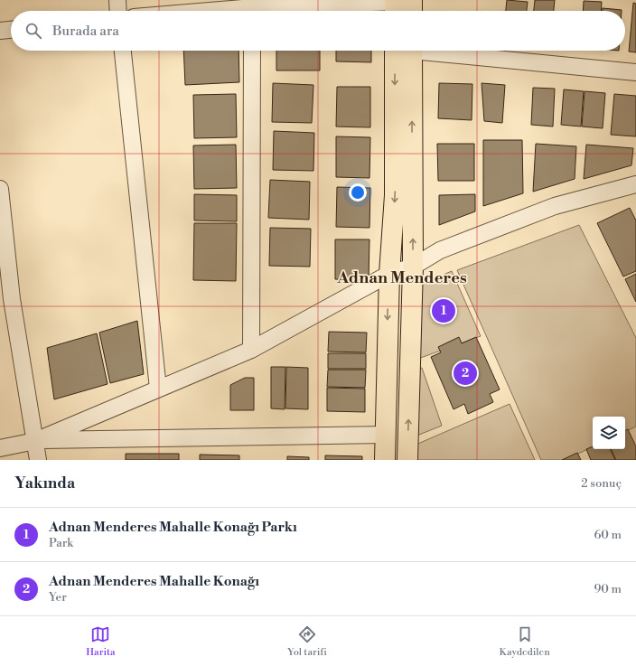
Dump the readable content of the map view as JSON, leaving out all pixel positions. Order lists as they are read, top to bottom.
{
  "districts": ["Adnan Menderes"],
  "page": {
    "search": "Burada ara",
    "pins": ["1", "2"],
    "heading": ["Yakında", "2 sonuç"],
    "list": [
      {
        "mark": "1",
        "name": "Adnan Menderes Mahalle Konağı Parkı",
        "note": "Park",
        "value": "60 m"
      },
      {
        "mark": "2",
        "name": "Adnan Menderes Mahalle Konağı",
        "note": "Yer",
        "value": "90 m"
      }
    ],
    "nav": ["Harita", "Yol tarifi", "Kaydedilen"]
  }
}
